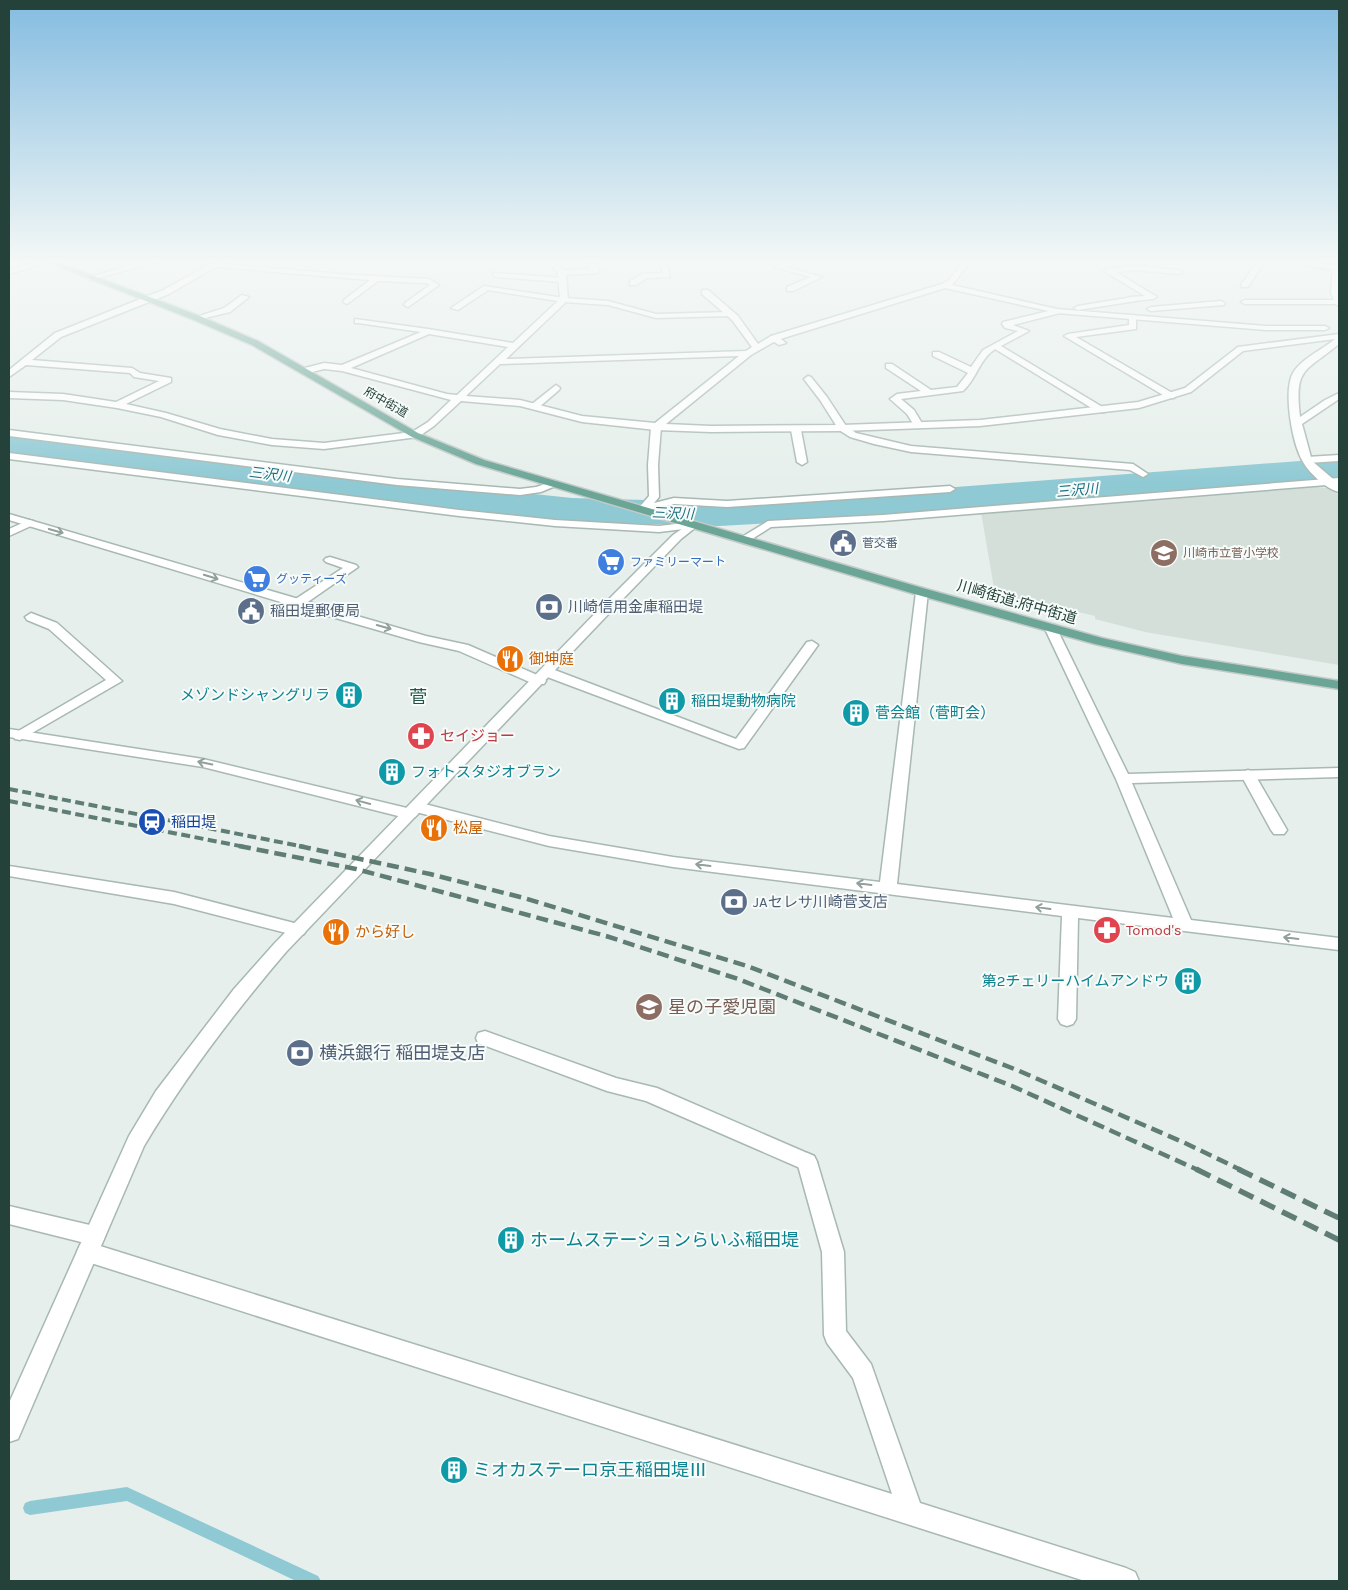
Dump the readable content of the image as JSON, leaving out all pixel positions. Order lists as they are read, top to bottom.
{
  "streets": {
    "main road": ["府中街道", "川崎街道;府中街道"]
  },
  "crossings": [
    ["府中街道", "川崎街道;府中街道"]
  ],
  "districts": ["菅"],
  "water": ["三沢川"],
  "places": {
    "public building": ["菅交番", "稲田堤郵便局"],
    "school or university": ["川崎市立菅小学校", "星の子愛児園"],
    "supermarket": ["ファミリーマート", "グッティーズ"],
    "bank": ["川崎信用金庫稲田堤", "JAセレサ川崎菅支店", "横浜銀行 稲田堤支店"],
    "restaurant": ["御坤庭", "松屋", "から好し"],
    "building": [
      "メゾンドシャングリラ",
      "稲田堤動物病院",
      "菅会館（菅町会）",
      "フォトスタジオブラン",
      "第2チェリーハイムアンドウ",
      "ホームステーションらいふ稲田堤",
      "ミオカステーロ京王稲田堤Ⅲ"
    ],
    "pharmacy": ["セイジョー", "Tomod's"],
    "station": ["稲田堤"]
  }
}
